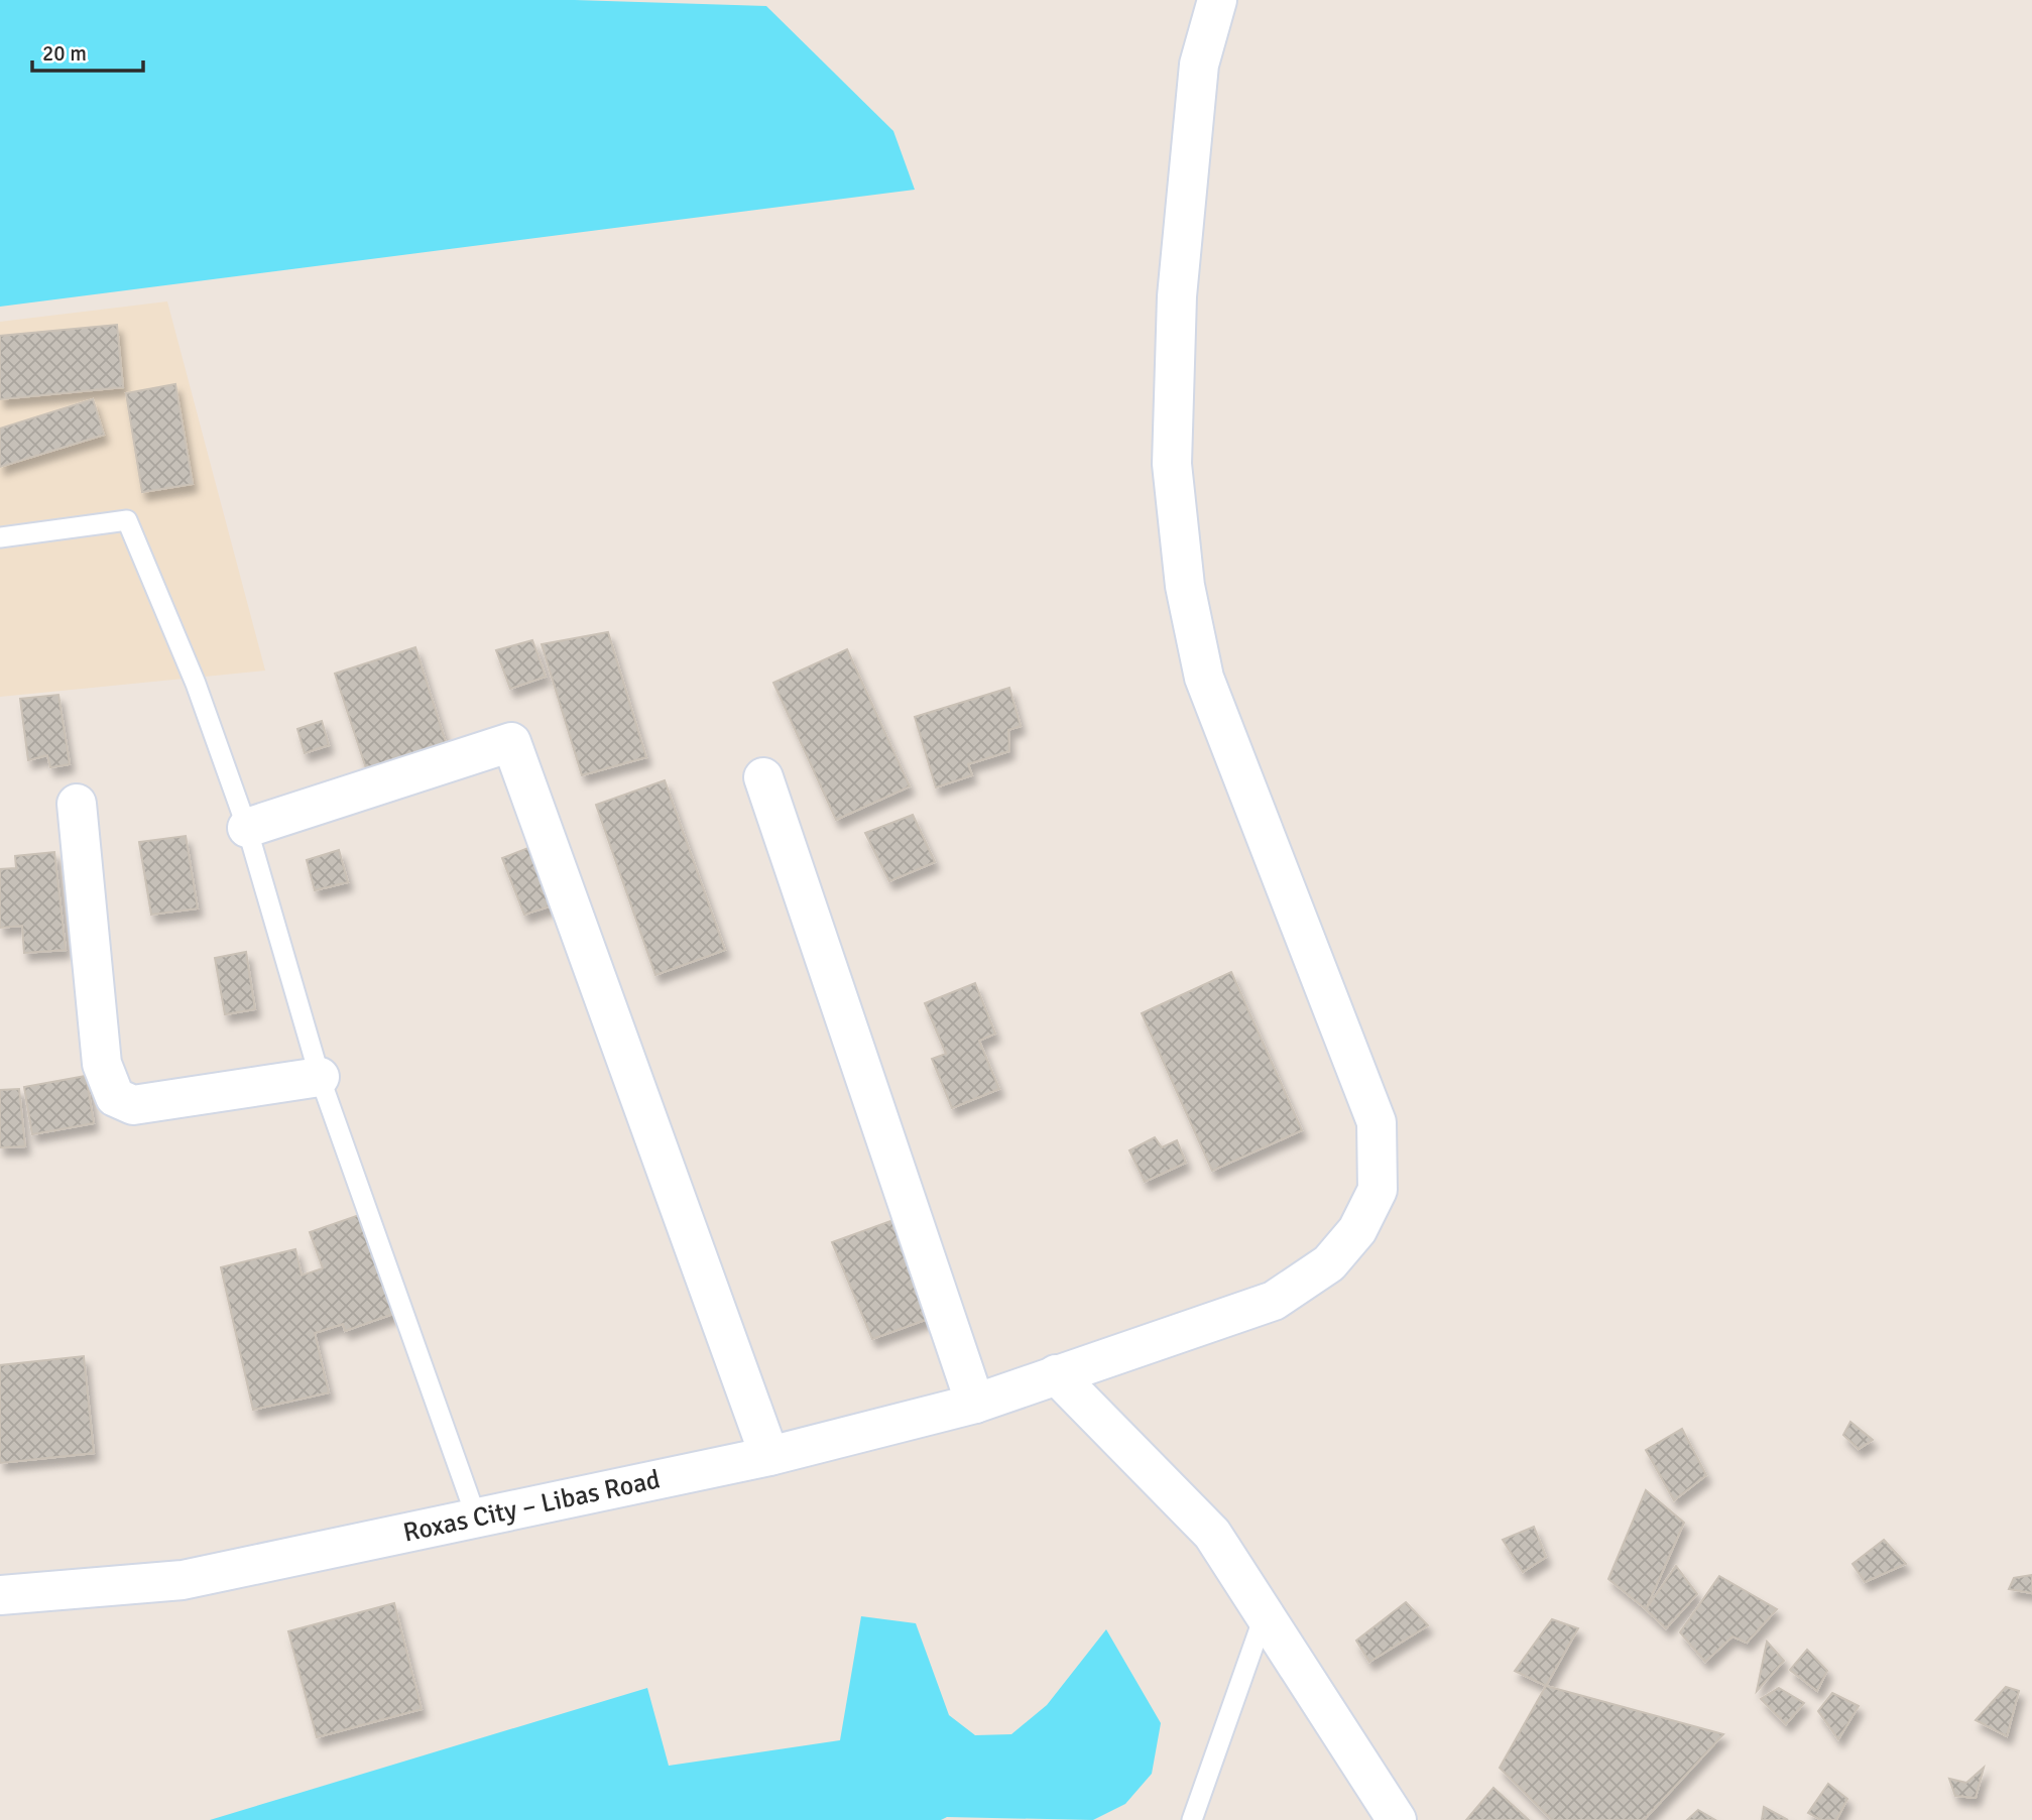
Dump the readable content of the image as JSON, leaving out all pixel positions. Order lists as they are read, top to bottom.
{
  "streets": {
    "street": ["Roxas City – Libas Road"]
  },
  "scale_bar": "20 m"
}
